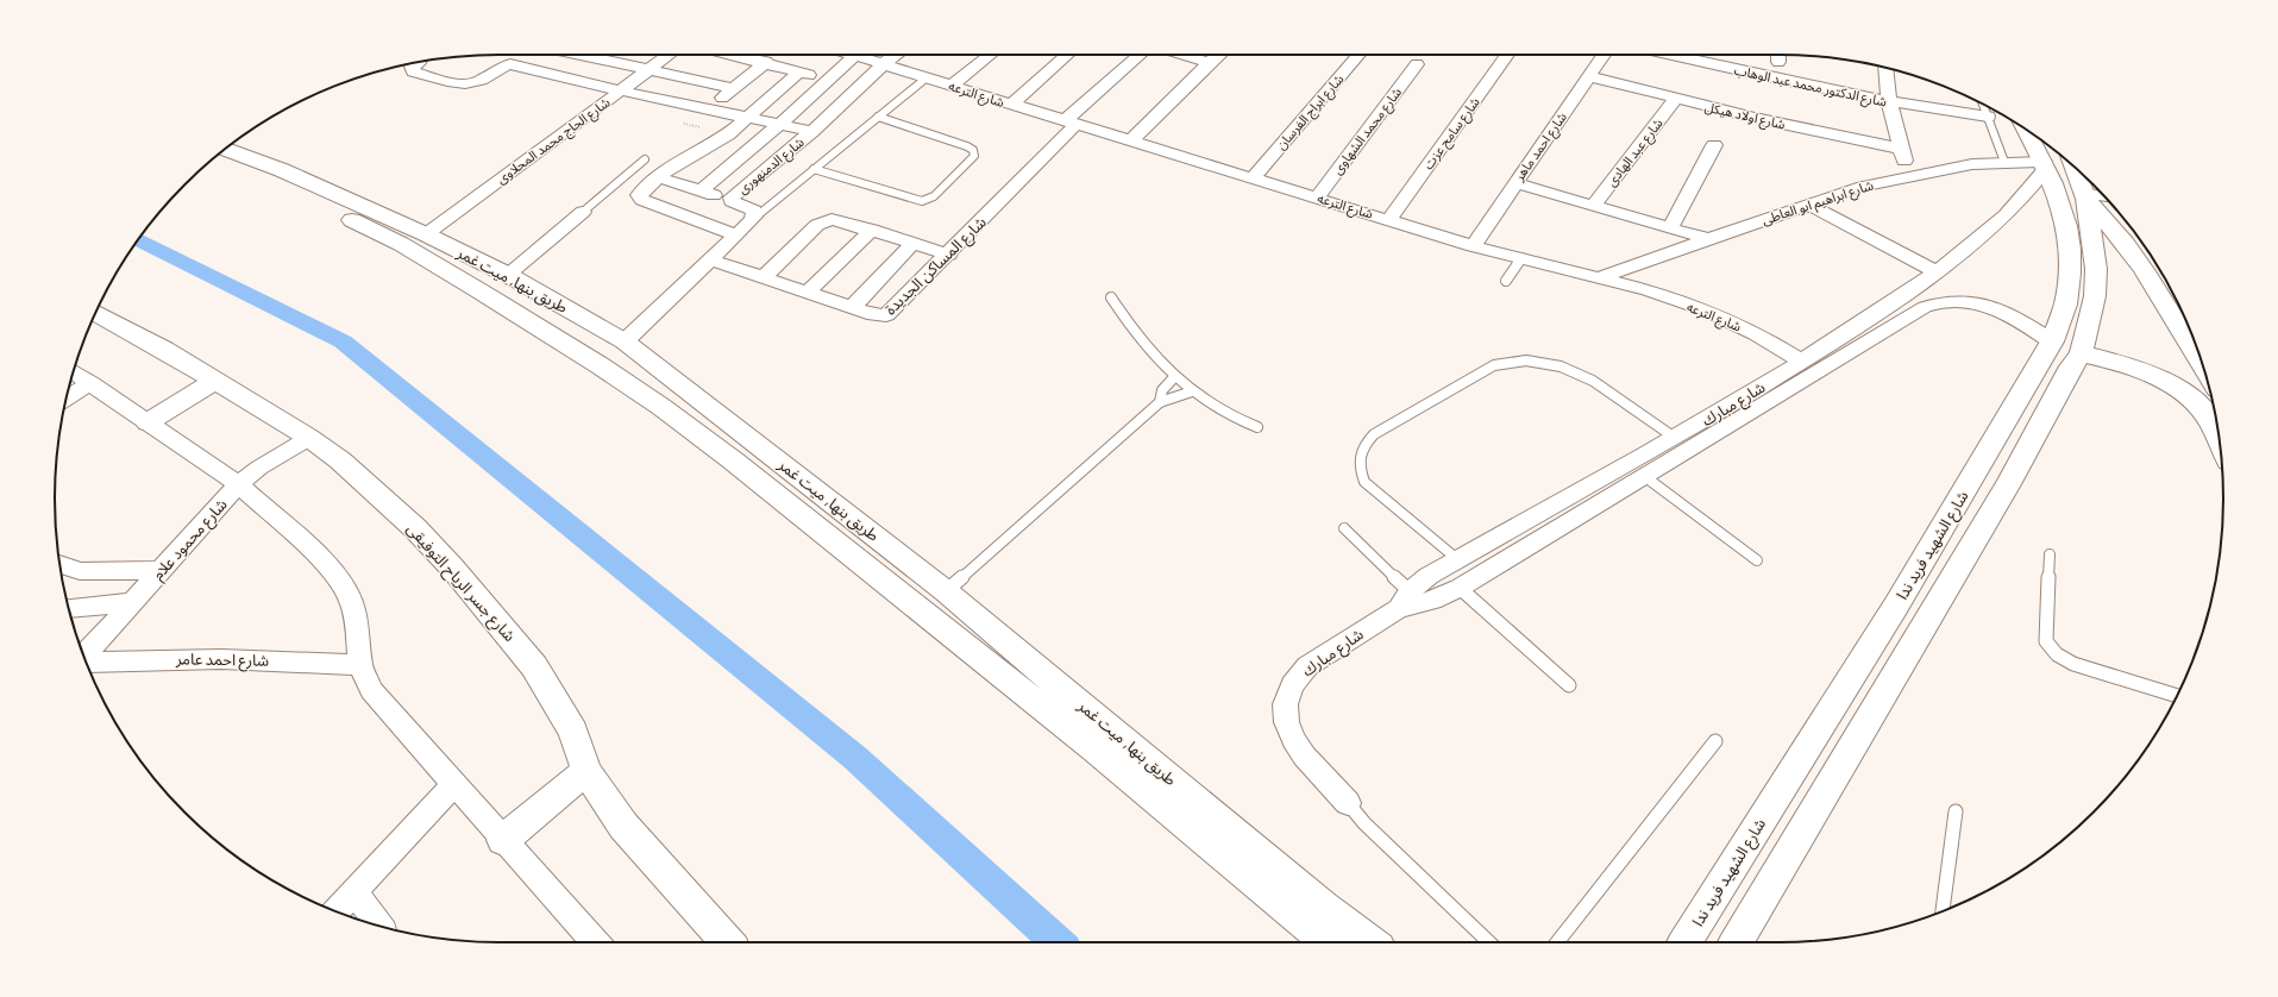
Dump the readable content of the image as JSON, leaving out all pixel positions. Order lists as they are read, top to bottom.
{
  "streets": {
    "main road": ["طريق بنها, ميت غمر", "شارع الشهيد فريد ندا", "شارع جسر الرياح التوفيقى"],
    "street": [
      "شارع الدكتور محمد عبد الوهاب",
      "شارع الترعه",
      "شارع ابراج الفرسان",
      "شارع اولاد هيكل",
      "شارع محمد الشهاوى",
      "شارع سامح عزت",
      "شارع الحاج محمد المحلاوى",
      "شارع احمد ماهر",
      "شارع عبد الهادى",
      "شارع الدمنهورى",
      "شارع ابراهيم ابو العاطى",
      "شارع المساكن الجديدة",
      "شارع مبارك",
      "شارع محمود علام",
      "شارع احمد عامر"
    ]
  },
  "crossings": [
    ["شارع الترعه", "شارع ابراج الفرسان"],
    ["شارع الترعه", "شارع محمد الشهاوى"],
    ["شارع الترعه", "شارع سامح عزت"],
    ["شارع الترعه", "شارع احمد ماهر"],
    ["شارع الترعه", "شارع الدمنهورى"],
    ["شارع الترعه", "شارع ابراهيم ابو العاطى"],
    ["شارع الترعه", "شارع المساكن الجديدة"],
    ["شارع الترعه", "شارع مبارك"],
    ["شارع اولاد هيكل", "شارع احمد ماهر"],
    ["شارع اولاد هيكل", "شارع عبد الهادى"],
    ["شارع الحاج محمد المحلاوى", "طريق بنها, ميت غمر"],
    ["شارع ابراهيم ابو العاطى", "شارع مبارك"],
    ["شارع ابراهيم ابو العاطى", "شارع الشهيد فريد ندا"],
    ["شارع مبارك", "شارع الشهيد فريد ندا"],
    ["شارع محمود علام", "شارع جسر الرياح التوفيقى"]
  ]
}
